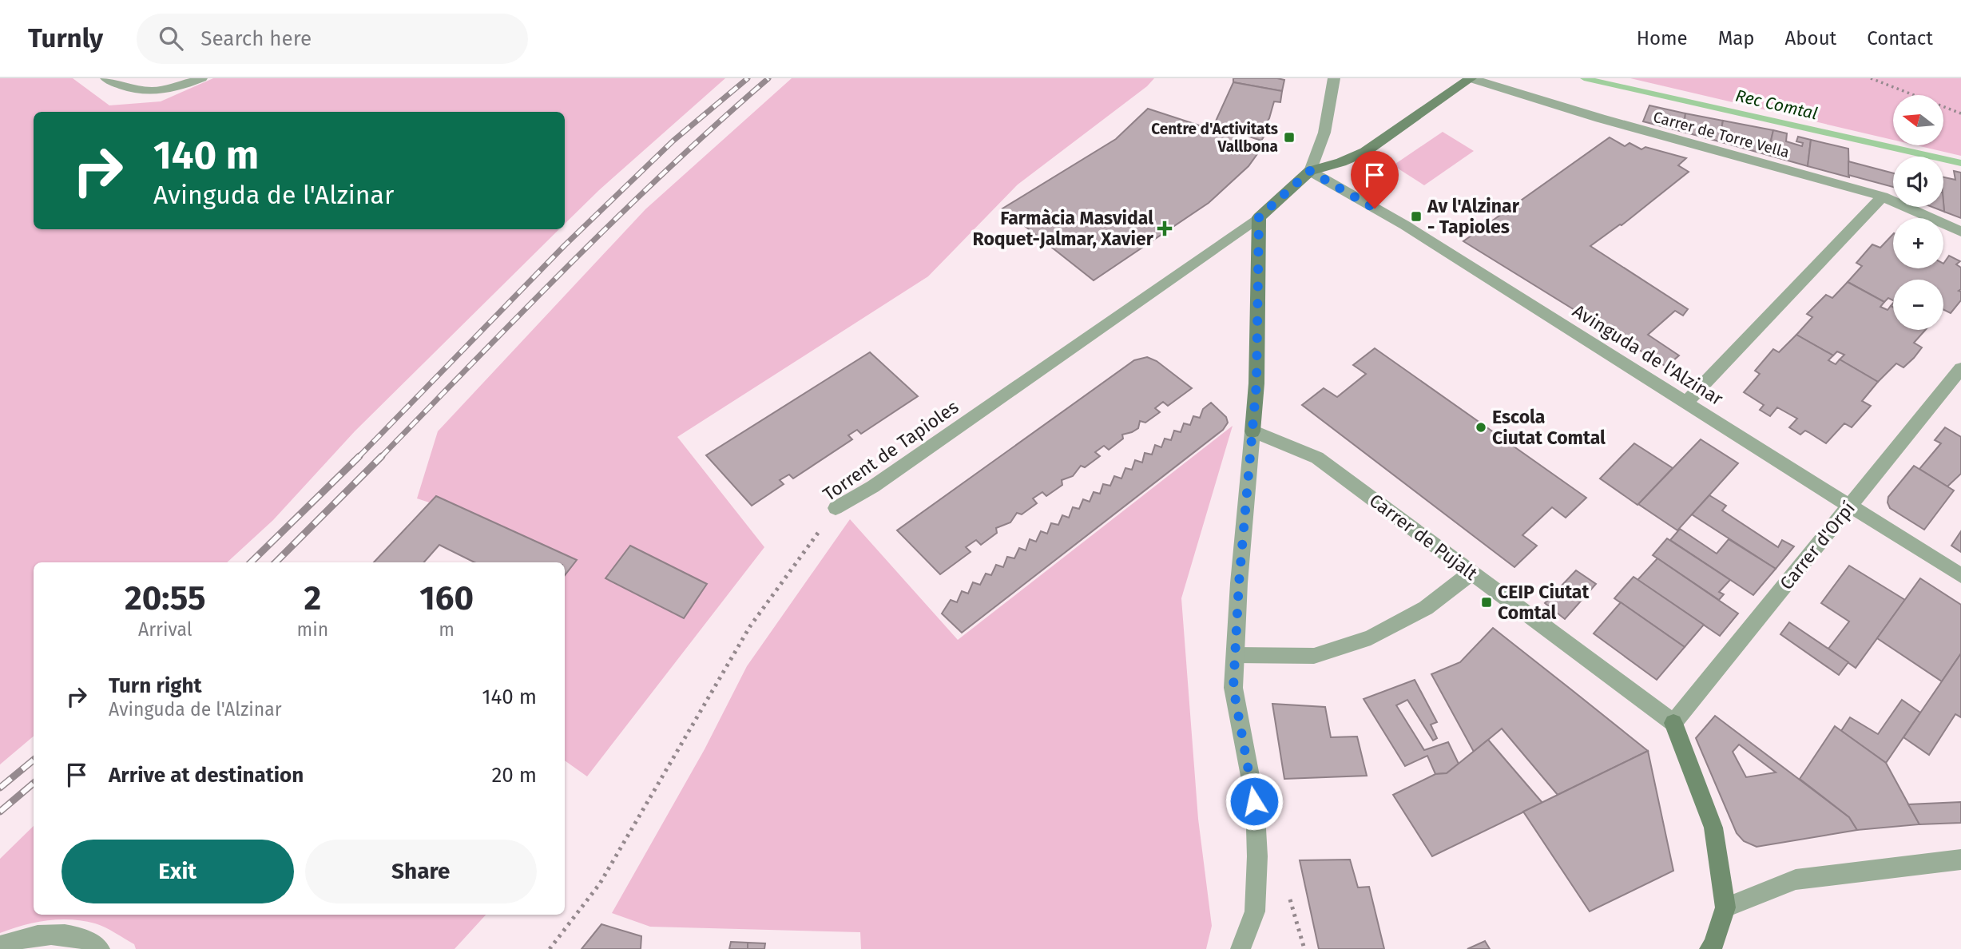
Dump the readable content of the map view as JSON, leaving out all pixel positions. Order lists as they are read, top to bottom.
{
  "streets": {
    "street": [
      "Carrer de Torre Vella",
      "Avinguda de l'Alzinar",
      "Torrent de Tapioles",
      "Carrer de Pujalt",
      "Carrer d'Orpí"
    ]
  },
  "crossings": [
    ["Avinguda de l'Alzinar", "Carrer d'Orpí"],
    ["Carrer de Pujalt", "Carrer d'Orpí"]
  ],
  "water": ["Rec Comtal"],
  "places": {
    "transit": ["Centre d'Activitats Vallbona", "Av l'Alzinar - Tapioles", "CEIP Ciutat Comtal"],
    "health": ["Farmàcia Masvidal Roquet-Jalmar, Xavier"],
    "other": ["Escola Ciutat Comtal"]
  },
  "north": "left",
  "page": {
    "header": "Turnly",
    "search": "Search here",
    "nav": [
      "Home",
      "Map",
      "About",
      "Contact"
    ],
    "map_buttons": ["+", "−"],
    "turn": ["140 m", "Avinguda de l'Alzinar"],
    "eta": [
      "20:55",
      "Arrival",
      "2",
      "min",
      "160",
      "m"
    ],
    "list": [
      {
        "name": "Turn right",
        "note": "Avinguda de l'Alzinar",
        "value": "140 m"
      },
      {
        "name": "Arrive at destination",
        "value": "20 m"
      }
    ],
    "buttons": ["Exit", "Share"]
  }
}
